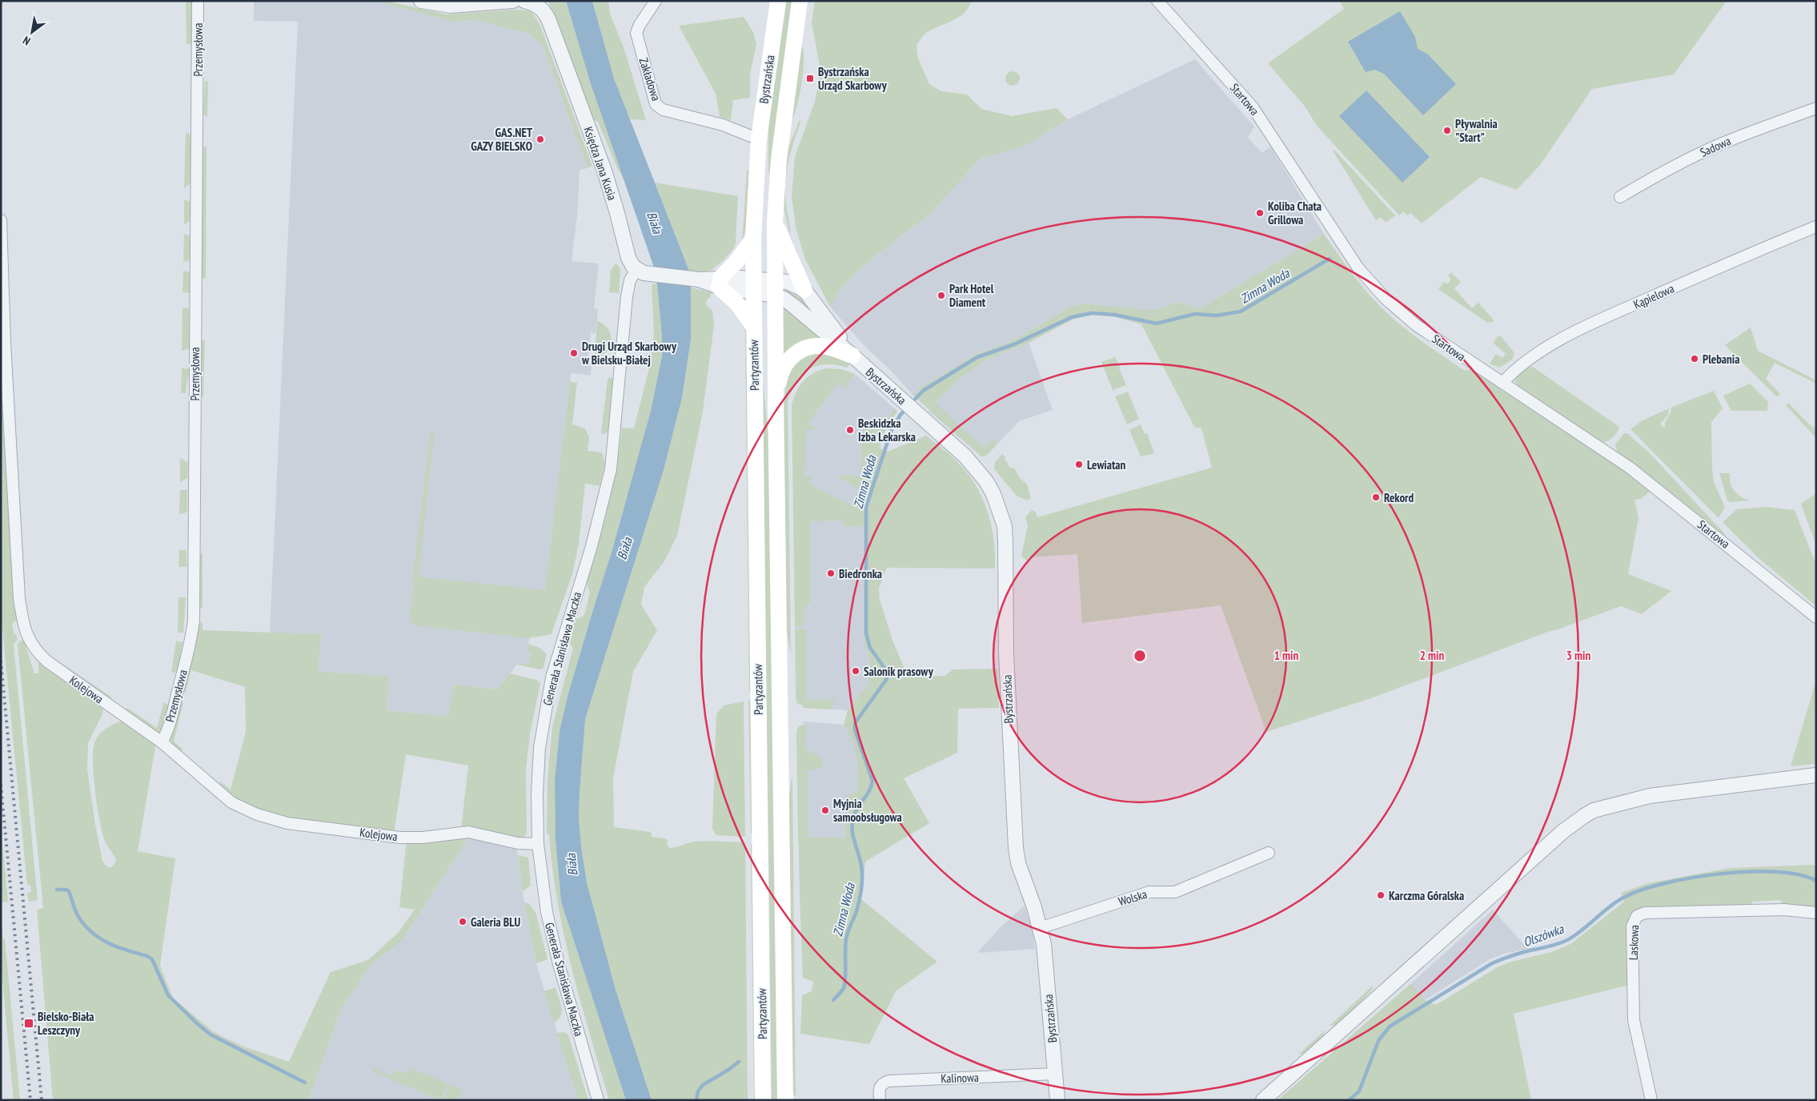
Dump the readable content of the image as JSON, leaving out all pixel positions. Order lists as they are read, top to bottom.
{
  "streets": {
    "main road": ["Bystrzańska", "Partyzantów"],
    "street": [
      "Przemysłowa",
      "Zakładowa",
      "Startowa",
      "Sadowa",
      "Księdza Jana Kusia",
      "Kąpielowa",
      "Generała Stanisława Maczka",
      "Kolejowa",
      "Wolska",
      "Laskowa",
      "Kalinowa"
    ]
  },
  "crossings": [
    ["Przemysłowa", "Kolejowa"],
    ["Zakładowa", "Bystrzańska"],
    ["Bystrzańska", "Partyzantów"],
    ["Bystrzańska", "Wolska"],
    ["Bystrzańska", "Kalinowa"],
    ["Startowa", "Kąpielowa"],
    ["Księdza Jana Kusia", "Generała Stanisława Maczka"],
    ["Generała Stanisława Maczka", "Kolejowa"]
  ],
  "water": ["Biała", "Zimna Woda", "Olszówka"],
  "places": {
    "transit": ["Bystrzańska Urząd Skarbowy", "Bielsko-Biała Leszczyny"],
    "other": [
      "Pływalnia \"Start\"",
      "GAS.NET GAZY BIELSKO",
      "Koliba Chata Grillowa",
      "Park Hotel Diament",
      "Drugi Urząd Skarbowy w Bielsku-Białej",
      "Plebania",
      "Beskidzka Izba Lekarska",
      "Lewiatan",
      "Rekord",
      "Biedronka",
      "Salonik prasowy",
      "Myjnia samoobsługowa",
      "Karczma Góralska",
      "Galeria BLU"
    ]
  },
  "north": "bottom left",
  "rings": ["1 min", "2 min", "3 min"]
}
